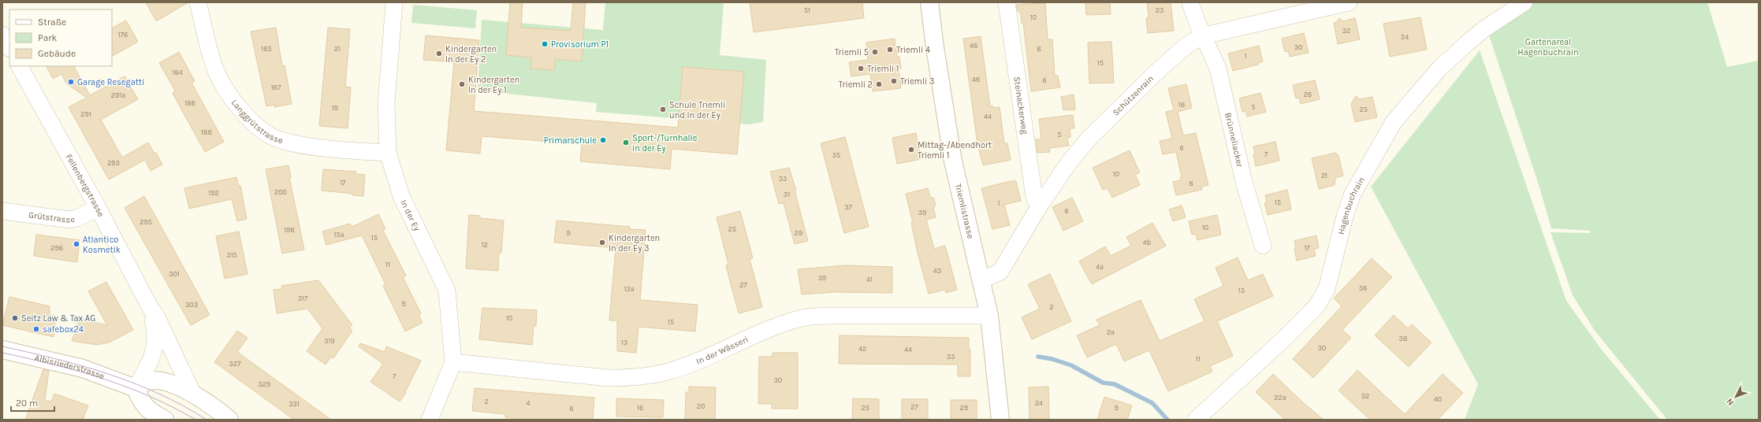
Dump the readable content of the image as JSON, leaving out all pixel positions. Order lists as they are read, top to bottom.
{
  "streets": {
    "street": [
      "Schützenrain",
      "Steinackerweg",
      "Langgrütstrasse",
      "Brünneliacker",
      "Fellenbergstrasse",
      "Hagenbuchrain",
      "Triemlistrasse",
      "Grütstrasse",
      "In der Ey",
      "In der Wässeri",
      "Albisriederstrasse"
    ]
  },
  "crossings": [
    ["Schützenrain", "Steinackerweg"],
    ["Schützenrain", "Brünneliacker"],
    ["Schützenrain", "Triemlistrasse"],
    ["Langgrütstrasse", "In der Ey"],
    ["Fellenbergstrasse", "Grütstrasse"],
    ["Fellenbergstrasse", "Albisriederstrasse"],
    ["Triemlistrasse", "In der Wässeri"],
    ["In der Ey", "In der Wässeri"]
  ],
  "parks": ["Gartenareal Hagenbuchrain"],
  "places": [
    "Provisorium P1",
    "Triemli 4",
    "Triemli 5",
    "Kindergarten In der Ey 2",
    "Triemli 1",
    "Triemli 3",
    "Garage Resegatti",
    "Kindergarten In der Ey 1",
    "Triemli 2",
    "Schule Triemli und In der Ey",
    "Primarschule",
    "Sport-/Turnhalle in der Ey",
    "Mittag-/Abendhort Triemli 1",
    "Kindergarten In der Ey 3",
    "Atlantico Kosmetik",
    "Seitz Law & Tax AG",
    "safebox24"
  ],
  "house_numbers": [
    "51",
    "23",
    "10",
    "32",
    "176",
    "34",
    "48",
    "30",
    "185",
    "21",
    "8",
    "1",
    "15",
    "184",
    "46",
    "6",
    "187",
    "28",
    "291a",
    "186",
    "16",
    "5",
    "19",
    "25",
    "291",
    "44",
    "188",
    "5",
    "6",
    "7",
    "35",
    "293",
    "10",
    "21",
    "33",
    "17",
    "8",
    "200",
    "192",
    "31",
    "15",
    "1",
    "37",
    "6",
    "39",
    "295",
    "10",
    "25",
    "198",
    "9",
    "29",
    "15a",
    "15",
    "4b",
    "12",
    "296",
    "17",
    "315",
    "11",
    "4a",
    "43",
    "301",
    "39",
    "41",
    "27",
    "36",
    "13a",
    "13",
    "317",
    "9",
    "303",
    "2",
    "10",
    "15",
    "2a",
    "38",
    "319",
    "13",
    "30",
    "42",
    "44",
    "33",
    "11",
    "327",
    "7",
    "30",
    "329",
    "32",
    "22a",
    "40",
    "2",
    "4",
    "24",
    "331",
    "20",
    "27",
    "16",
    "25",
    "29",
    "9",
    "6"
  ],
  "legend": ["Straße", "Park", "Gebäude"],
  "scale_bar": "20 m",
  "north": "bottom left"
}
